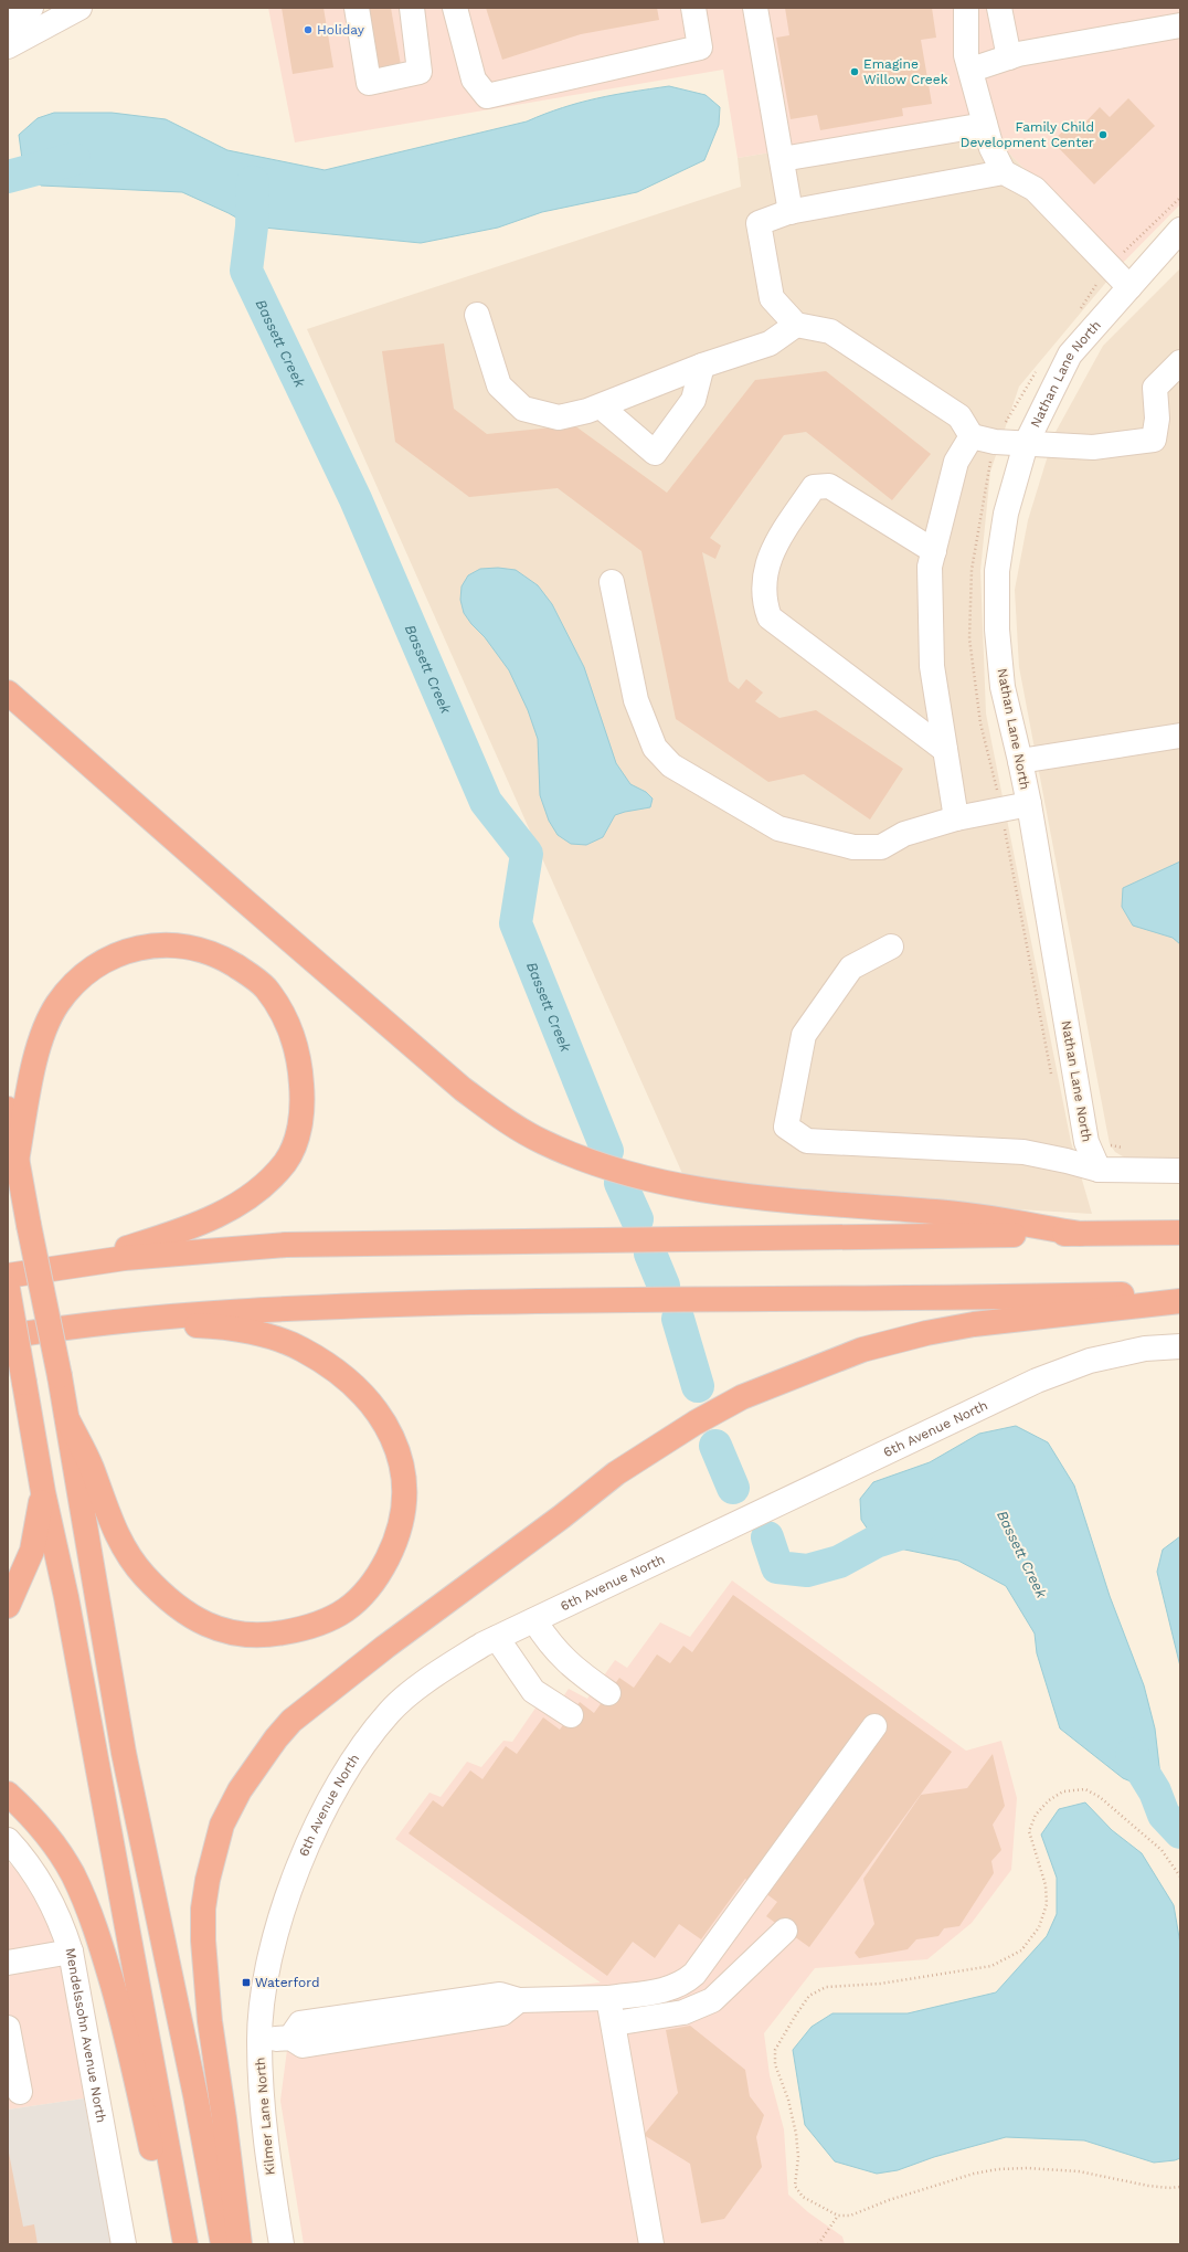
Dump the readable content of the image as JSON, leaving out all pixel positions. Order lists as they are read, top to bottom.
{
  "streets": {
    "street": [
      "Nathan Lane North",
      "6th Avenue North",
      "Mendelssohn Avenue North",
      "Kilmer Lane North"
    ]
  },
  "crossings": [
    ["6th Avenue North", "Kilmer Lane North"]
  ],
  "water": ["Bassett Creek"],
  "places": {
    "other": ["Holiday", "Emagine Willow Creek", "Family Child Development Center"],
    "transit": ["Waterford"]
  }
}
